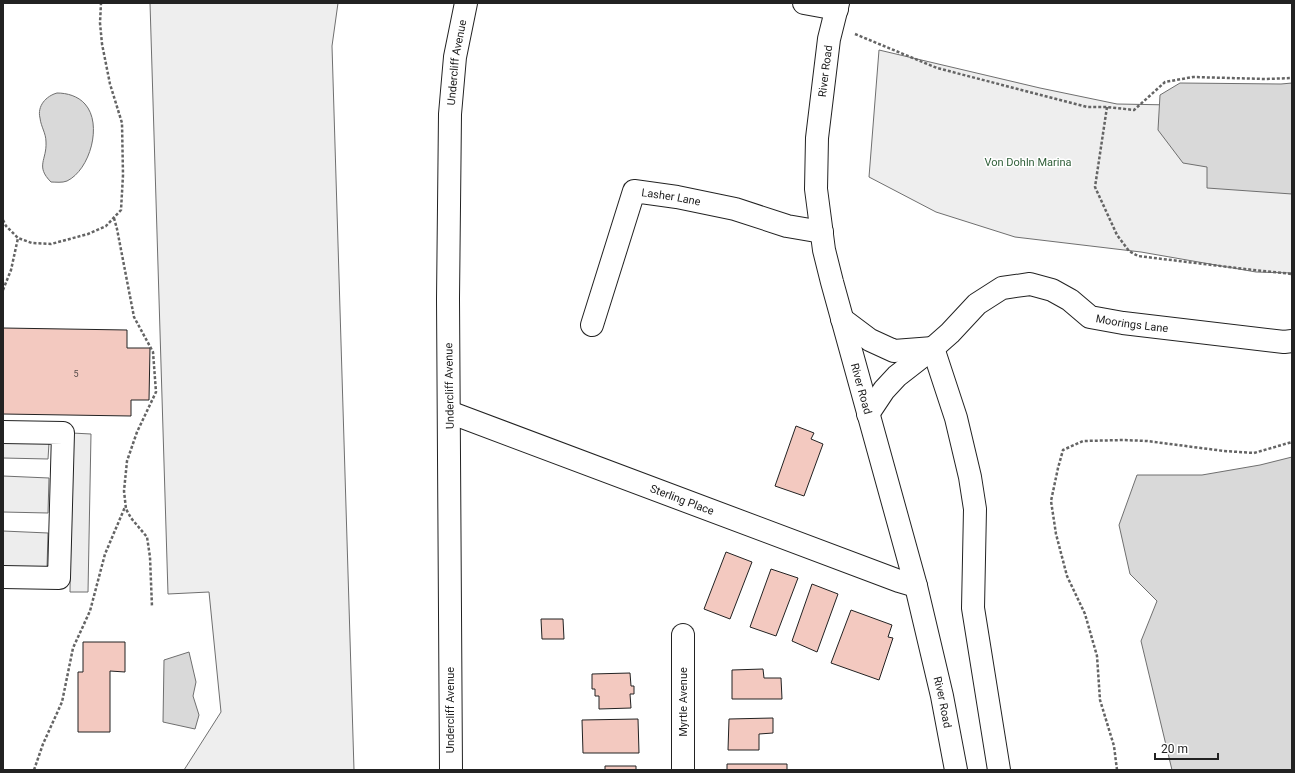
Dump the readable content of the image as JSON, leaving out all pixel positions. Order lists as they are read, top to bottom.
{
  "streets": {
    "street": [
      "Undercliff Avenue",
      "River Road",
      "Lasher Lane",
      "Moorings Lane",
      "Sterling Place",
      "Myrtle Avenue"
    ]
  },
  "crossings": [
    ["Undercliff Avenue", "Sterling Place"],
    ["River Road", "Lasher Lane"],
    ["River Road", "Moorings Lane"],
    ["River Road", "Sterling Place"]
  ],
  "parks": ["Von Dohln Marina"],
  "house_numbers": ["5"],
  "scale_bar": "20 m"
}
